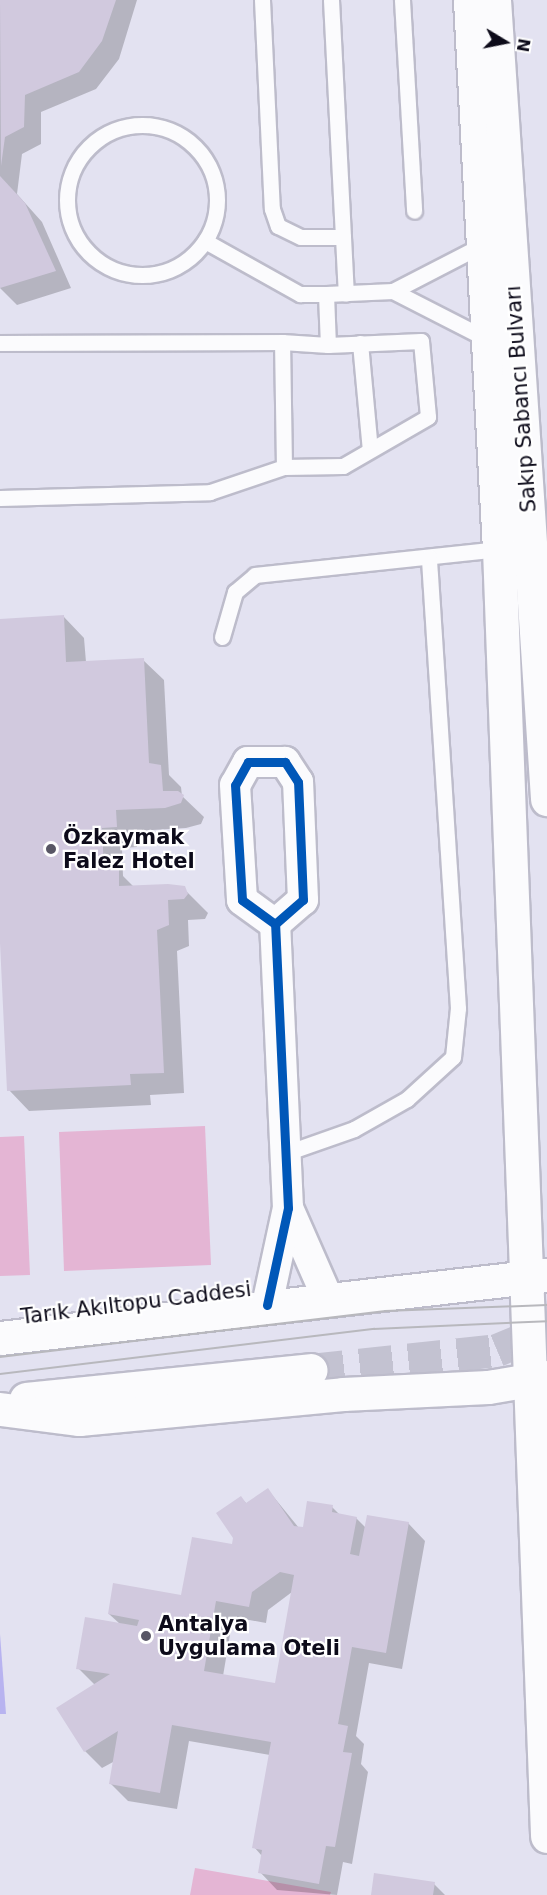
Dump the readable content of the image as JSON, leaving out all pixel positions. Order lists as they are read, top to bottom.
{
  "streets": {
    "main road": ["Sakıp Sabancı Bulvarı", "Tarık Akıltopu Caddesi"]
  },
  "places": ["Özkaymak Falez Hotel", "Antalya Uygulama Oteli"],
  "north": "right"
}
